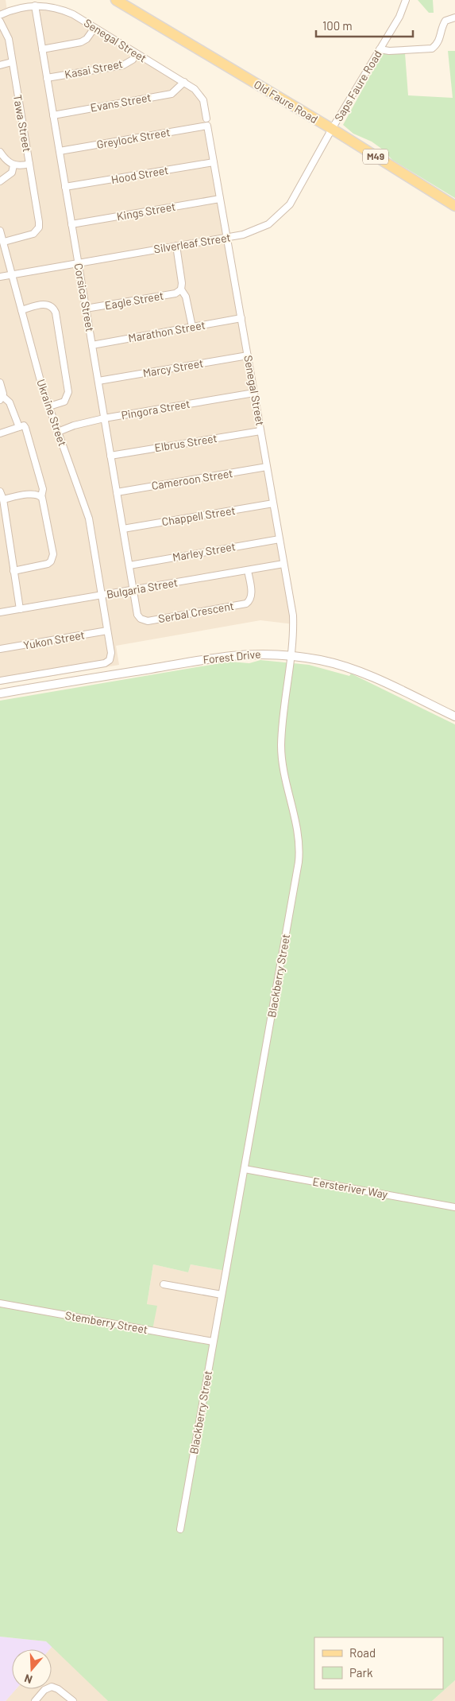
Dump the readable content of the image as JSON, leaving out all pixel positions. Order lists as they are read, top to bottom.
{
  "streets": {
    "main road": ["Old Faure Road", "M49"],
    "street": [
      "Senegal Street",
      "Kasai Street",
      "Saps Faure Road",
      "Evans Street",
      "Tawa Street",
      "Greylock Street",
      "Hood Street",
      "Kings Street",
      "Silverleaf Street",
      "Corsica Street",
      "Eagle Street",
      "Marathon Street",
      "Marcy Street",
      "Pingora Street",
      "Ukraine Street",
      "Elbrus Street",
      "Cameroon Street",
      "Chappell Street",
      "Marley Street",
      "Bulgaria Street",
      "Serbal Crescent",
      "Yukon Street",
      "Forest Drive",
      "Blackberry Street",
      "Eersteriver Way",
      "Stemberry Street"
    ]
  },
  "crossings": [
    ["Senegal Street", "Kasai Street"],
    ["Senegal Street", "Evans Street"],
    ["Senegal Street", "Greylock Street"],
    ["Senegal Street", "Hood Street"],
    ["Senegal Street", "Kings Street"],
    ["Senegal Street", "Silverleaf Street"],
    ["Senegal Street", "Corsica Street"],
    ["Senegal Street", "Marathon Street"],
    ["Senegal Street", "Marcy Street"],
    ["Senegal Street", "Pingora Street"],
    ["Senegal Street", "Elbrus Street"],
    ["Senegal Street", "Cameroon Street"],
    ["Senegal Street", "Chappell Street"],
    ["Senegal Street", "Marley Street"],
    ["Senegal Street", "Bulgaria Street"],
    ["Senegal Street", "Forest Drive"],
    ["Senegal Street", "Blackberry Street"],
    ["Kasai Street", "Corsica Street"],
    ["Saps Faure Road", "Old Faure Road"],
    ["Saps Faure Road", "Silverleaf Street"],
    ["Old Faure Road", "Silverleaf Street"],
    ["Evans Street", "Corsica Street"],
    ["Tawa Street", "Ukraine Street"],
    ["Greylock Street", "Corsica Street"],
    ["Hood Street", "Corsica Street"],
    ["Kings Street", "Corsica Street"],
    ["Silverleaf Street", "Corsica Street"],
    ["Silverleaf Street", "Ukraine Street"],
    ["Corsica Street", "Eagle Street"],
    ["Corsica Street", "Marathon Street"],
    ["Corsica Street", "Marcy Street"],
    ["Corsica Street", "Pingora Street"],
    ["Corsica Street", "Elbrus Street"],
    ["Corsica Street", "Cameroon Street"],
    ["Corsica Street", "Chappell Street"],
    ["Corsica Street", "Marley Street"],
    ["Corsica Street", "Bulgaria Street"],
    ["Corsica Street", "Serbal Crescent"],
    ["Pingora Street", "Ukraine Street"],
    ["Ukraine Street", "Bulgaria Street"],
    ["Ukraine Street", "Yukon Street"],
    ["Bulgaria Street", "Serbal Crescent"],
    ["Forest Drive", "Blackberry Street"],
    ["Blackberry Street", "Eersteriver Way"],
    ["Blackberry Street", "Stemberry Street"]
  ],
  "legend": ["Road", "Park"],
  "scale_bar": "100 m",
  "north": "bottom"
}
